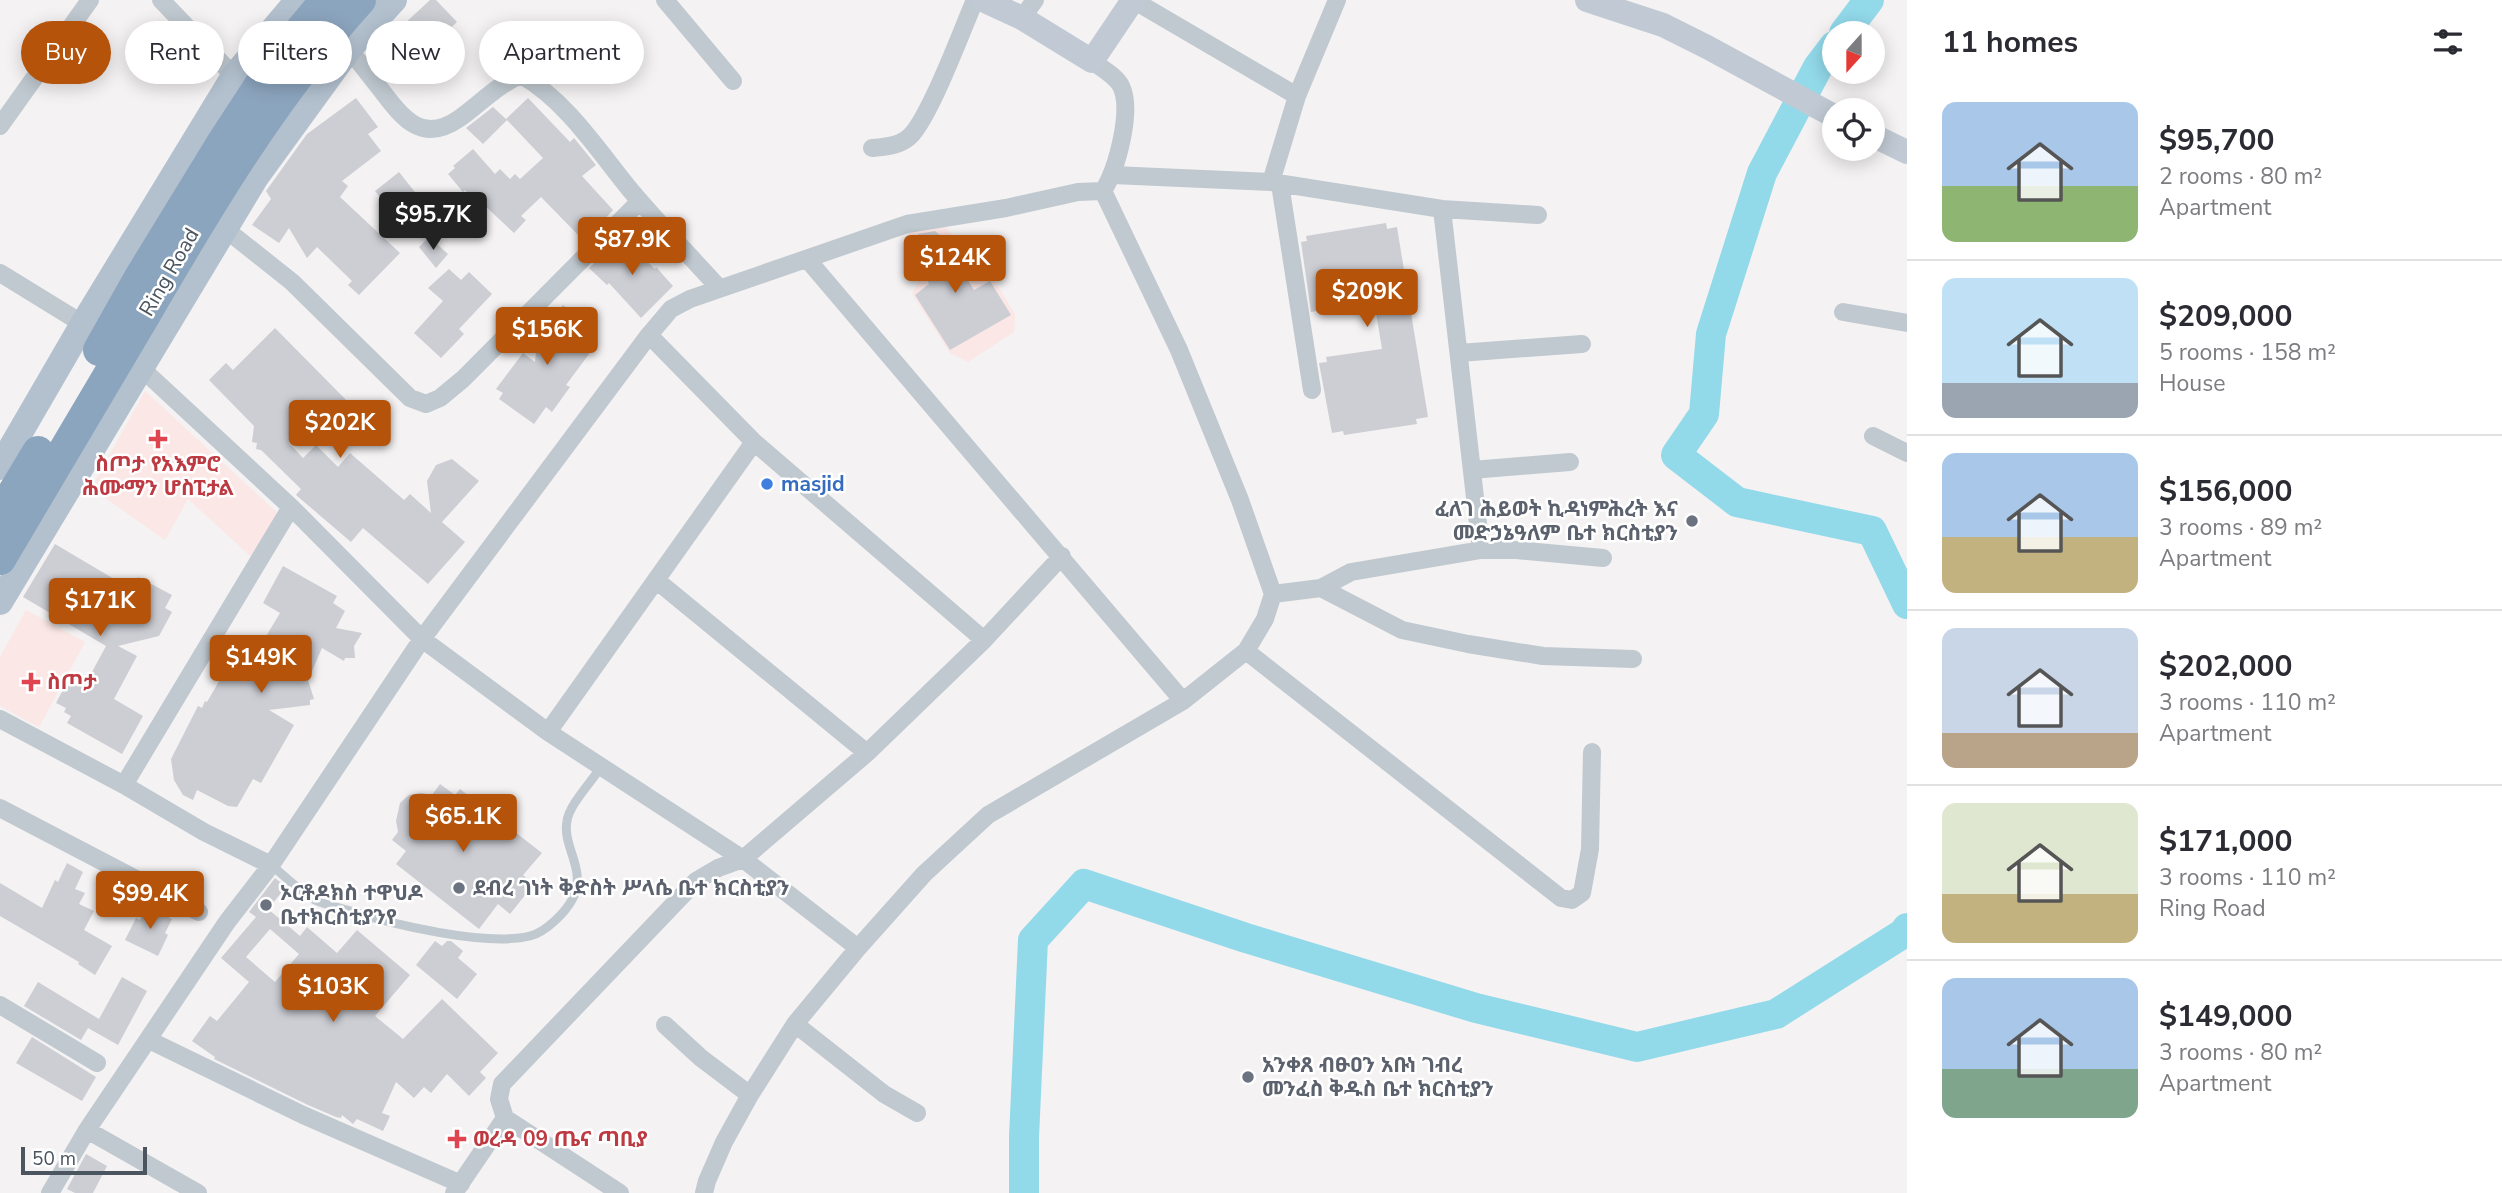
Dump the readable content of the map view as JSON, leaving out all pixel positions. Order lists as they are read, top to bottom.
{
  "streets": {
    "highway": ["Ring Road"]
  },
  "places": {
    "health": ["ስጦታ የአእምሮ ሕሙማን ሆስፒታል", "ስጦታ", "ወረዳ 09 ጤና ጣቢያ"],
    "other": [
      "masjid",
      "ፈለገ ሕይወት ኪዳነምሕረት እና መድኃኔዓለም ቤተ ክርስቲያን",
      "ደብረ ገነት ቅድስት ሥላሴ ቤተ ክርስቲያን",
      "ኦርቶዶክስ ተዋህዶ ቤተክርስቲያንየ",
      "አንቀጸ ብፁዐን አቡነ ገብረ መንፈስ ቅዱስ ቤተ ክርስቲያን"
    ]
  },
  "scale_bar": "50 m",
  "north": "bottom",
  "page": {
    "heading": "11 homes",
    "chip": [
      "Buy",
      "Rent",
      "Filters",
      "New",
      "Apartment"
    ],
    "list": [
      {
        "name": "$95,700",
        "note": "2 rooms · 80 m² · Apartment"
      },
      {
        "name": "$209,000",
        "note": "5 rooms · 158 m² · House"
      },
      {
        "name": "$156,000",
        "note": "3 rooms · 89 m² · Apartment"
      },
      {
        "name": "$202,000",
        "note": "3 rooms · 110 m² · Apartment"
      },
      {
        "name": "$171,000",
        "note": "3 rooms · 110 m² · Ring Road"
      },
      {
        "name": "$149,000",
        "note": "3 rooms · 80 m² · Apartment"
      }
    ],
    "price": [
      "$95.7K",
      "$87.9K",
      "$124K",
      "$209K",
      "$156K",
      "$202K",
      "$171K",
      "$149K",
      "$65.1K",
      "$99.4K",
      "$103K"
    ],
    "scale": "50 m"
  }
}
